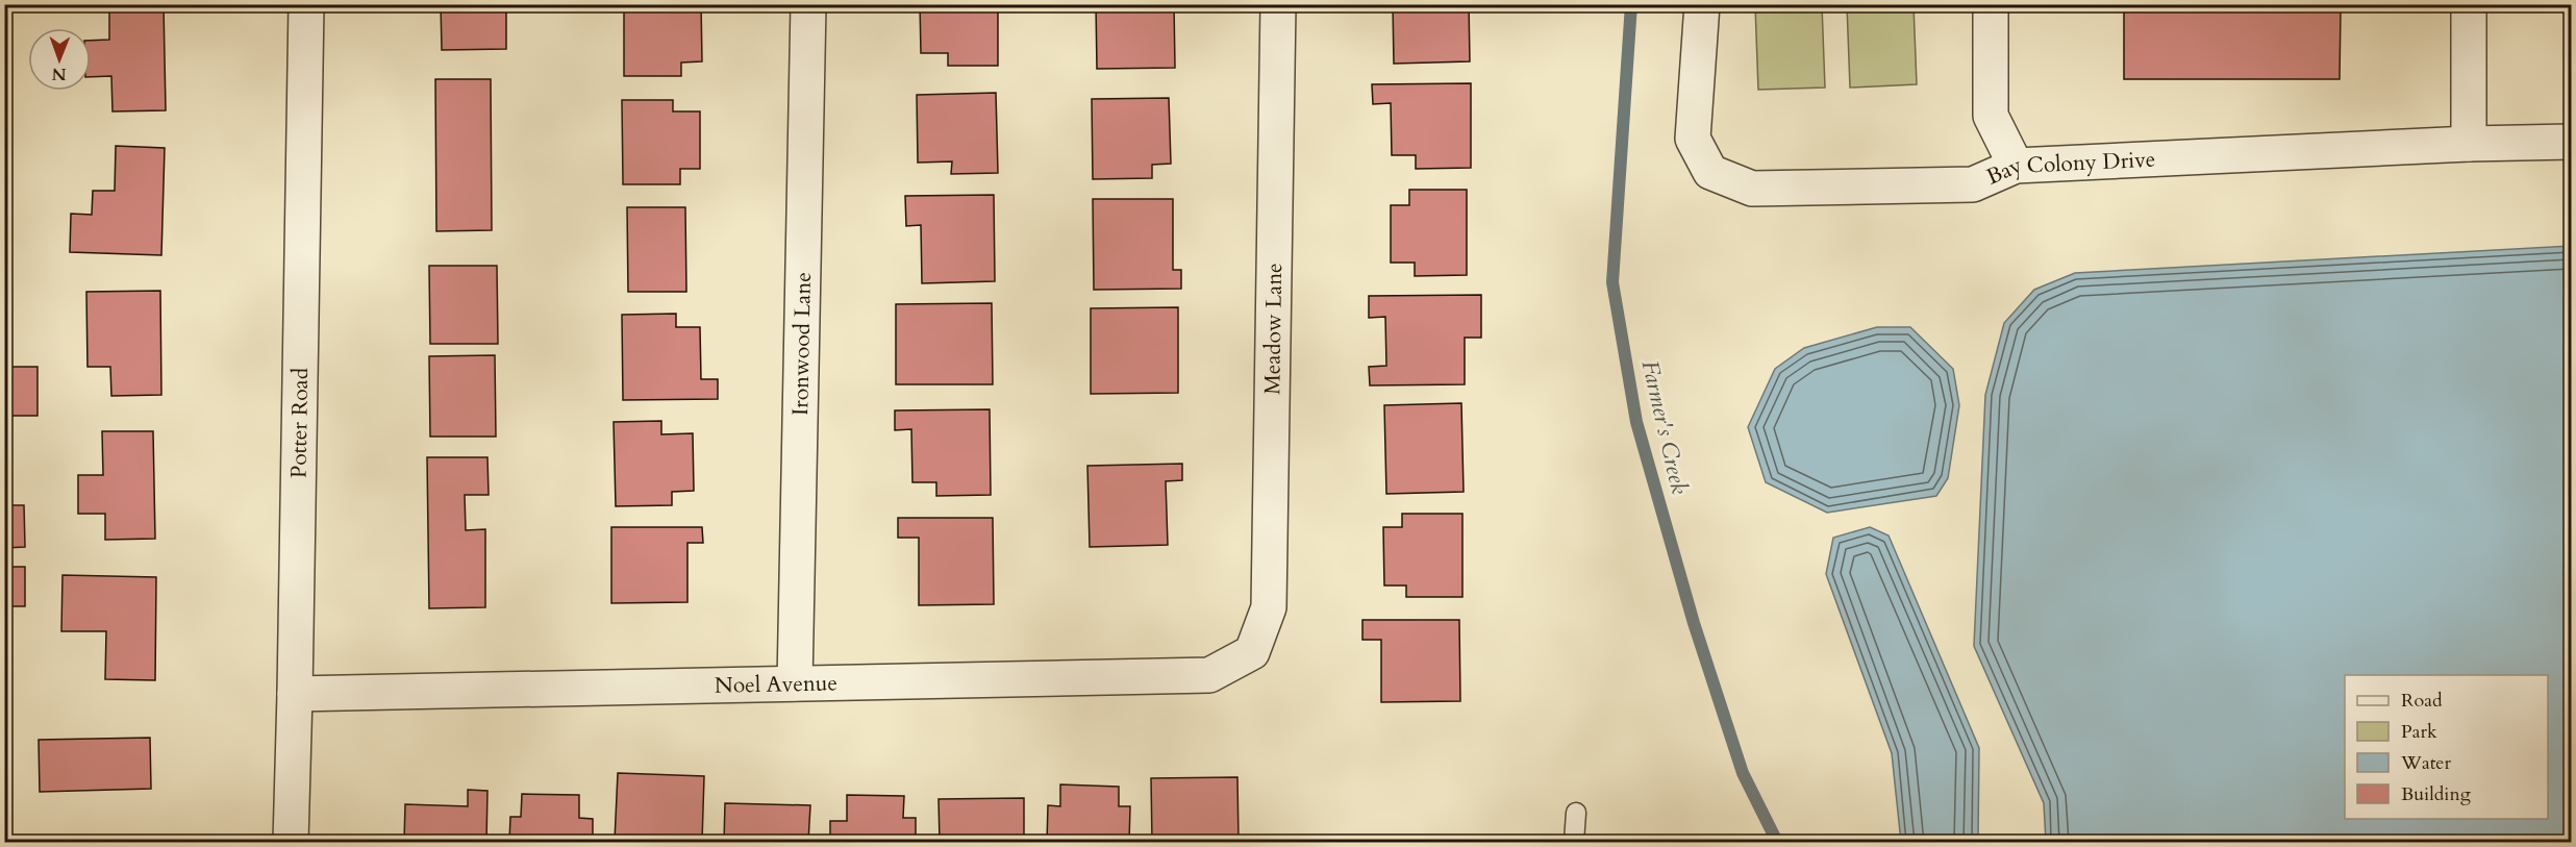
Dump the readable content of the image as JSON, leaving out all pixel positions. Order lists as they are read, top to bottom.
{
  "streets": {
    "street": [
      "Bay Colony Drive",
      "Meadow Lane",
      "Ironwood Lane",
      "Potter Road",
      "Noel Avenue"
    ]
  },
  "crossings": [
    ["Meadow Lane", "Noel Avenue"],
    ["Ironwood Lane", "Noel Avenue"],
    ["Potter Road", "Noel Avenue"]
  ],
  "water": ["Farmer's Creek"],
  "legend": [
    "Road",
    "Park",
    "Water",
    "Building"
  ],
  "north": "bottom"
}
